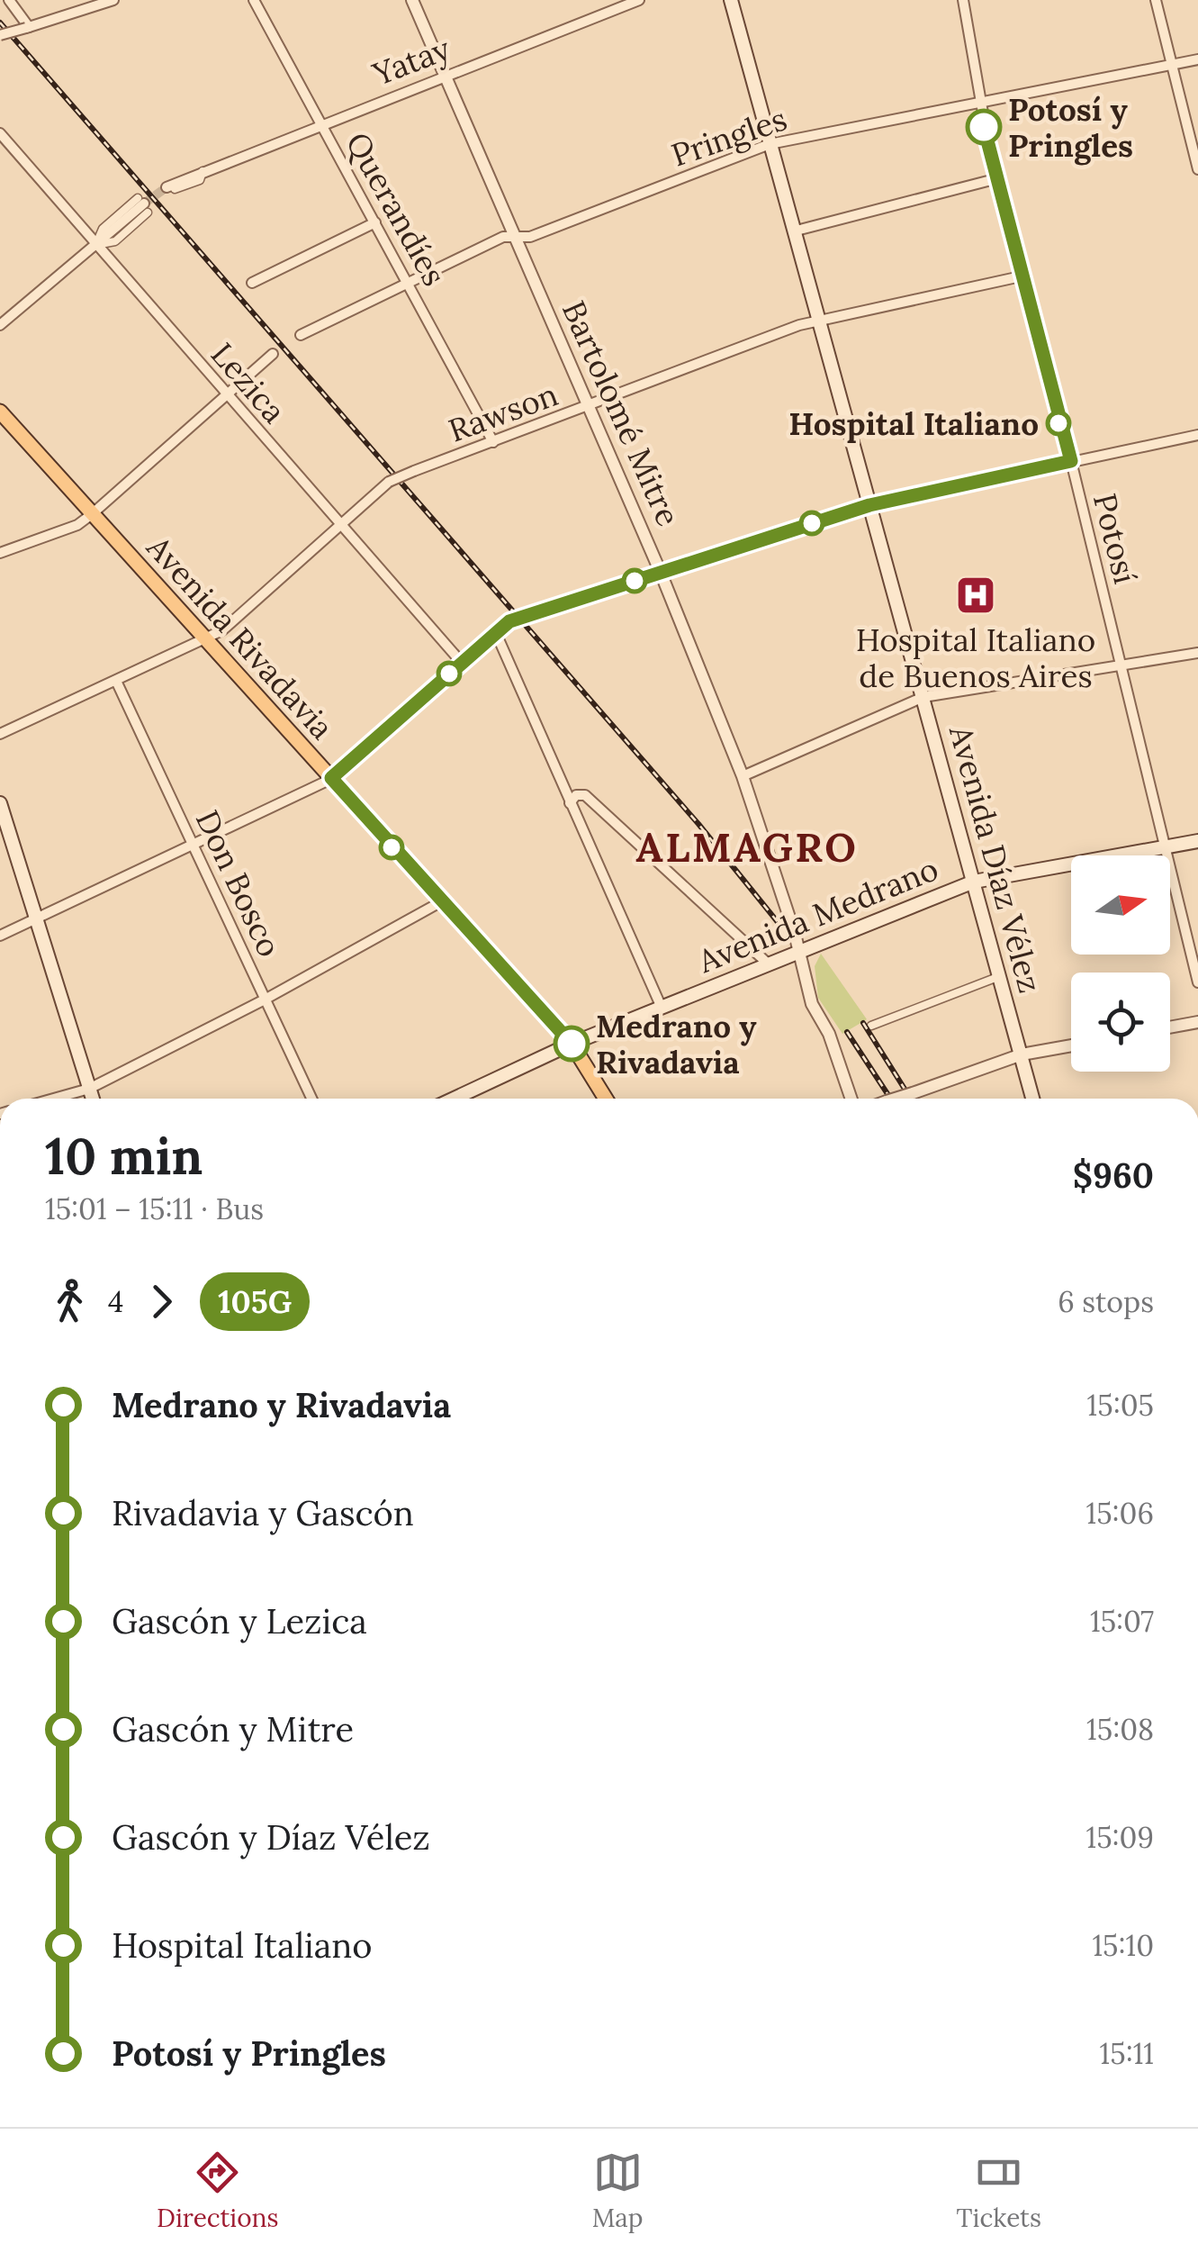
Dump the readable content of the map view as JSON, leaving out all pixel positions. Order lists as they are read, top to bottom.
{
  "streets": {
    "main road": ["Avenida Rivadavia", "Avenida Díaz Vélez", "Avenida Medrano"],
    "street": [
      "Yatay",
      "Pringles",
      "Querandíes",
      "Lezica",
      "Rawson",
      "Bartolomé Mitre",
      "Potosí",
      "Don Bosco"
    ]
  },
  "crossings": [
    ["Yatay", "Querandíes"],
    ["Yatay", "Bartolomé Mitre"],
    ["Pringles", "Querandíes"],
    ["Pringles", "Bartolomé Mitre"],
    ["Pringles", "Potosí"],
    ["Pringles", "Avenida Díaz Vélez"],
    ["Querandíes", "Rawson"],
    ["Lezica", "Rawson"],
    ["Rawson", "Bartolomé Mitre"],
    ["Rawson", "Potosí"],
    ["Rawson", "Avenida Rivadavia"],
    ["Rawson", "Avenida Díaz Vélez"],
    ["Rawson", "Don Bosco"],
    ["Bartolomé Mitre", "Avenida Medrano"],
    ["Potosí", "Avenida Medrano"],
    ["Avenida Rivadavia", "Avenida Medrano"],
    ["Avenida Díaz Vélez", "Avenida Medrano"]
  ],
  "districts": ["ALMAGRO"],
  "places": {
    "other": ["Potosí y Pringles", "Hospital Italiano", "Medrano y Rivadavia"],
    "hospital": ["Hospital Italiano de Buenos Aires"]
  },
  "lines": ["bus line 105G"],
  "north": "right",
  "page": {
    "heading": ["10 min", "15:01 – 15:11 · Bus", "$960"],
    "legs": ["4", "105G", "6 stops"],
    "list": [
      {
        "name": "Medrano y Rivadavia",
        "value": "15:05"
      },
      {
        "name": "Rivadavia y Gascón",
        "value": "15:06"
      },
      {
        "name": "Gascón y Lezica",
        "value": "15:07"
      },
      {
        "name": "Gascón y Mitre",
        "value": "15:08"
      },
      {
        "name": "Gascón y Díaz Vélez",
        "value": "15:09"
      },
      {
        "name": "Hospital Italiano",
        "value": "15:10"
      },
      {
        "name": "Potosí y Pringles",
        "value": "15:11"
      }
    ],
    "tabs": ["Directions", "Map", "Tickets"]
  }
}
